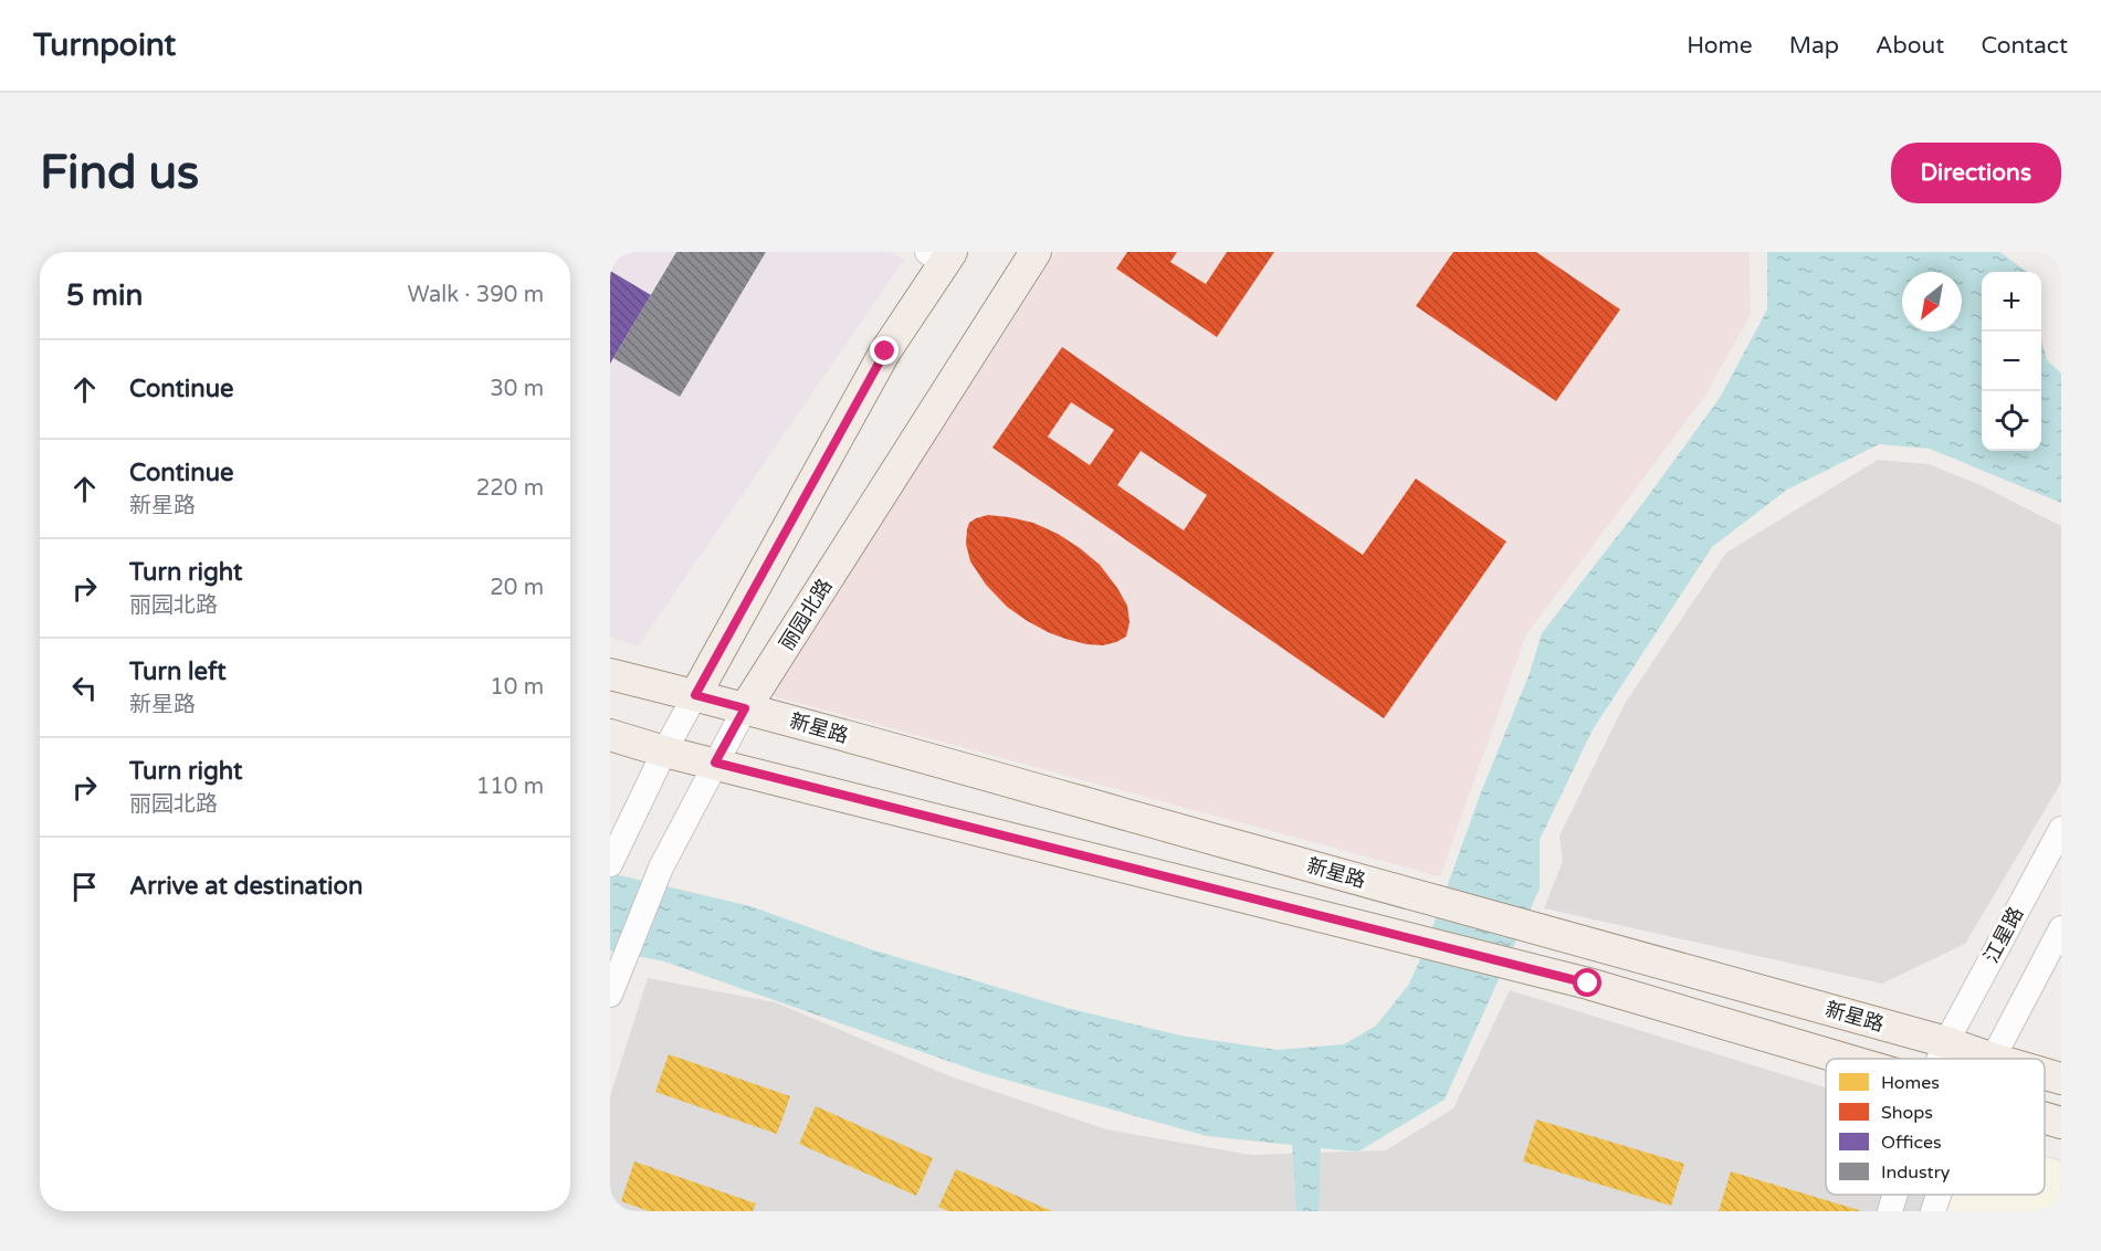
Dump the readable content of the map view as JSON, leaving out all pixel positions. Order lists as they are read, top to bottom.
{
  "streets": {
    "main road": ["丽园北路", "新星路"],
    "street": ["江星路"]
  },
  "crossings": [
    ["丽园北路", "新星路"],
    ["新星路", "江星路"]
  ],
  "legend": [
    "Homes",
    "Shops",
    "Offices",
    "Industry"
  ],
  "north": "bottom left",
  "page": {
    "header": "Turnpoint",
    "nav": [
      "Home",
      "Map",
      "About",
      "Contact"
    ],
    "buttons": "Directions",
    "title": "Find us",
    "heading": ["5 min", "Walk · 390 m"],
    "map_buttons": ["+", "−"],
    "list": [
      ["Continue", "30 m"],
      ["Continue", "新星路", "220 m"],
      ["Turn right", "丽园北路", "20 m"],
      ["Turn left", "新星路", "10 m"],
      ["Turn right", "丽园北路", "110 m"],
      "Arrive at destination"
    ]
  }
}
